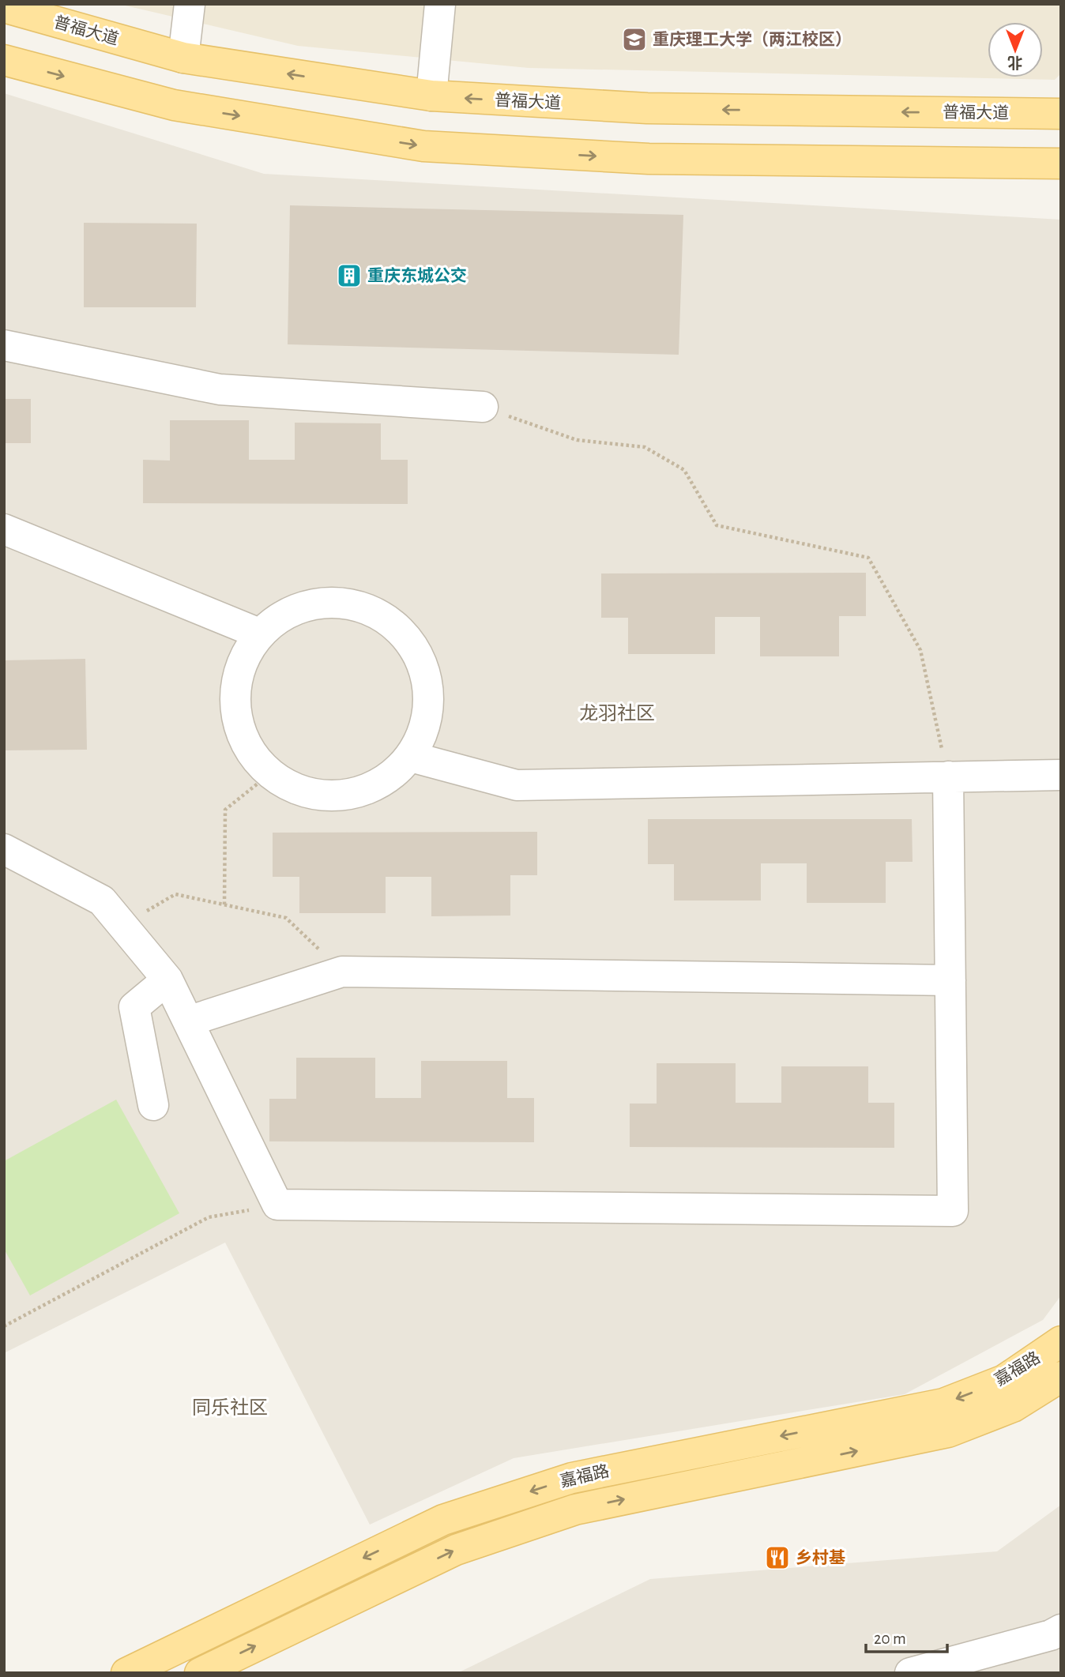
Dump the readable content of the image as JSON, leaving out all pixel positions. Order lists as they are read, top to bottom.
{
  "streets": {
    "main road": ["普福大道", "嘉福路"]
  },
  "districts": ["龙羽社区", "同乐社区"],
  "places": {
    "school or university": ["重庆理工大学（两江校区）"],
    "building": ["重庆东城公交"],
    "restaurant": ["乡村基"]
  },
  "scale_bar": "20 m",
  "north": "bottom"
}
